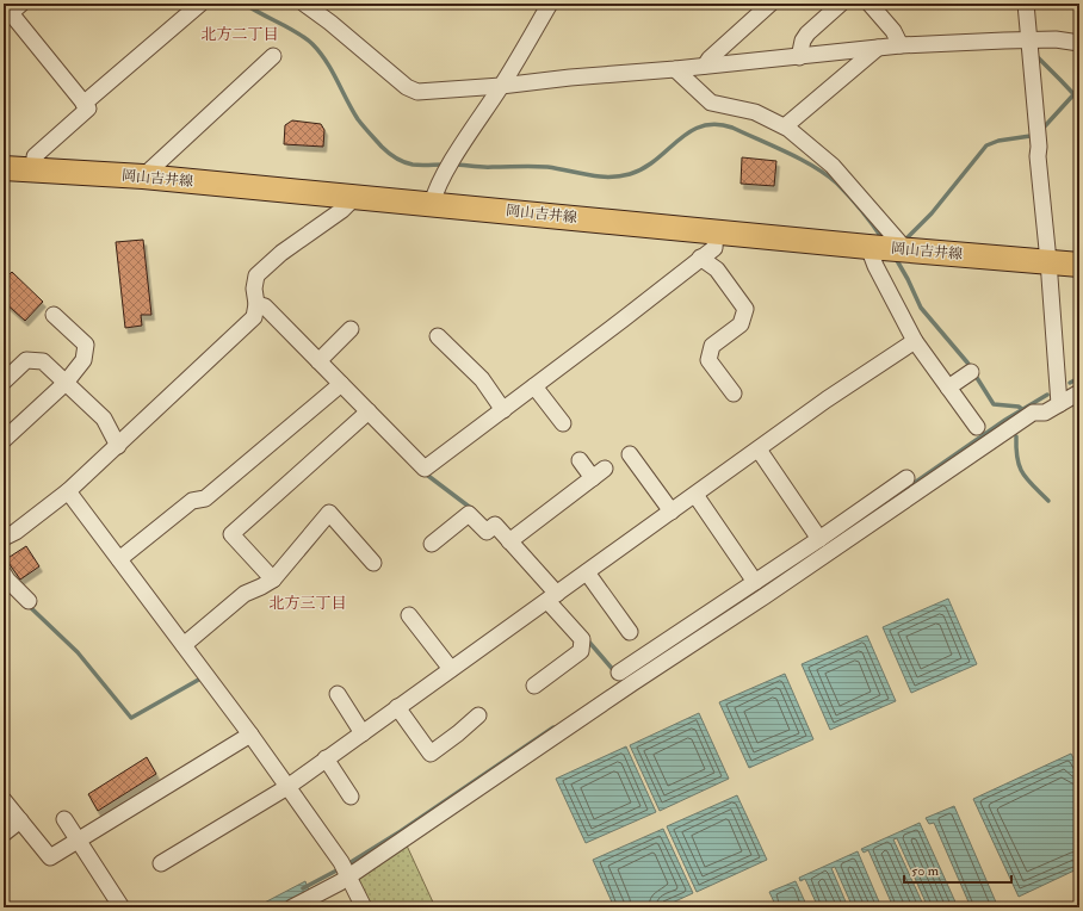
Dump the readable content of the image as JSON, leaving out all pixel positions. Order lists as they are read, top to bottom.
{
  "streets": {
    "main road": ["岡山吉井線"]
  },
  "districts": ["北方二丁目", "北方三丁目"],
  "scale_bar": "50 m"
}
